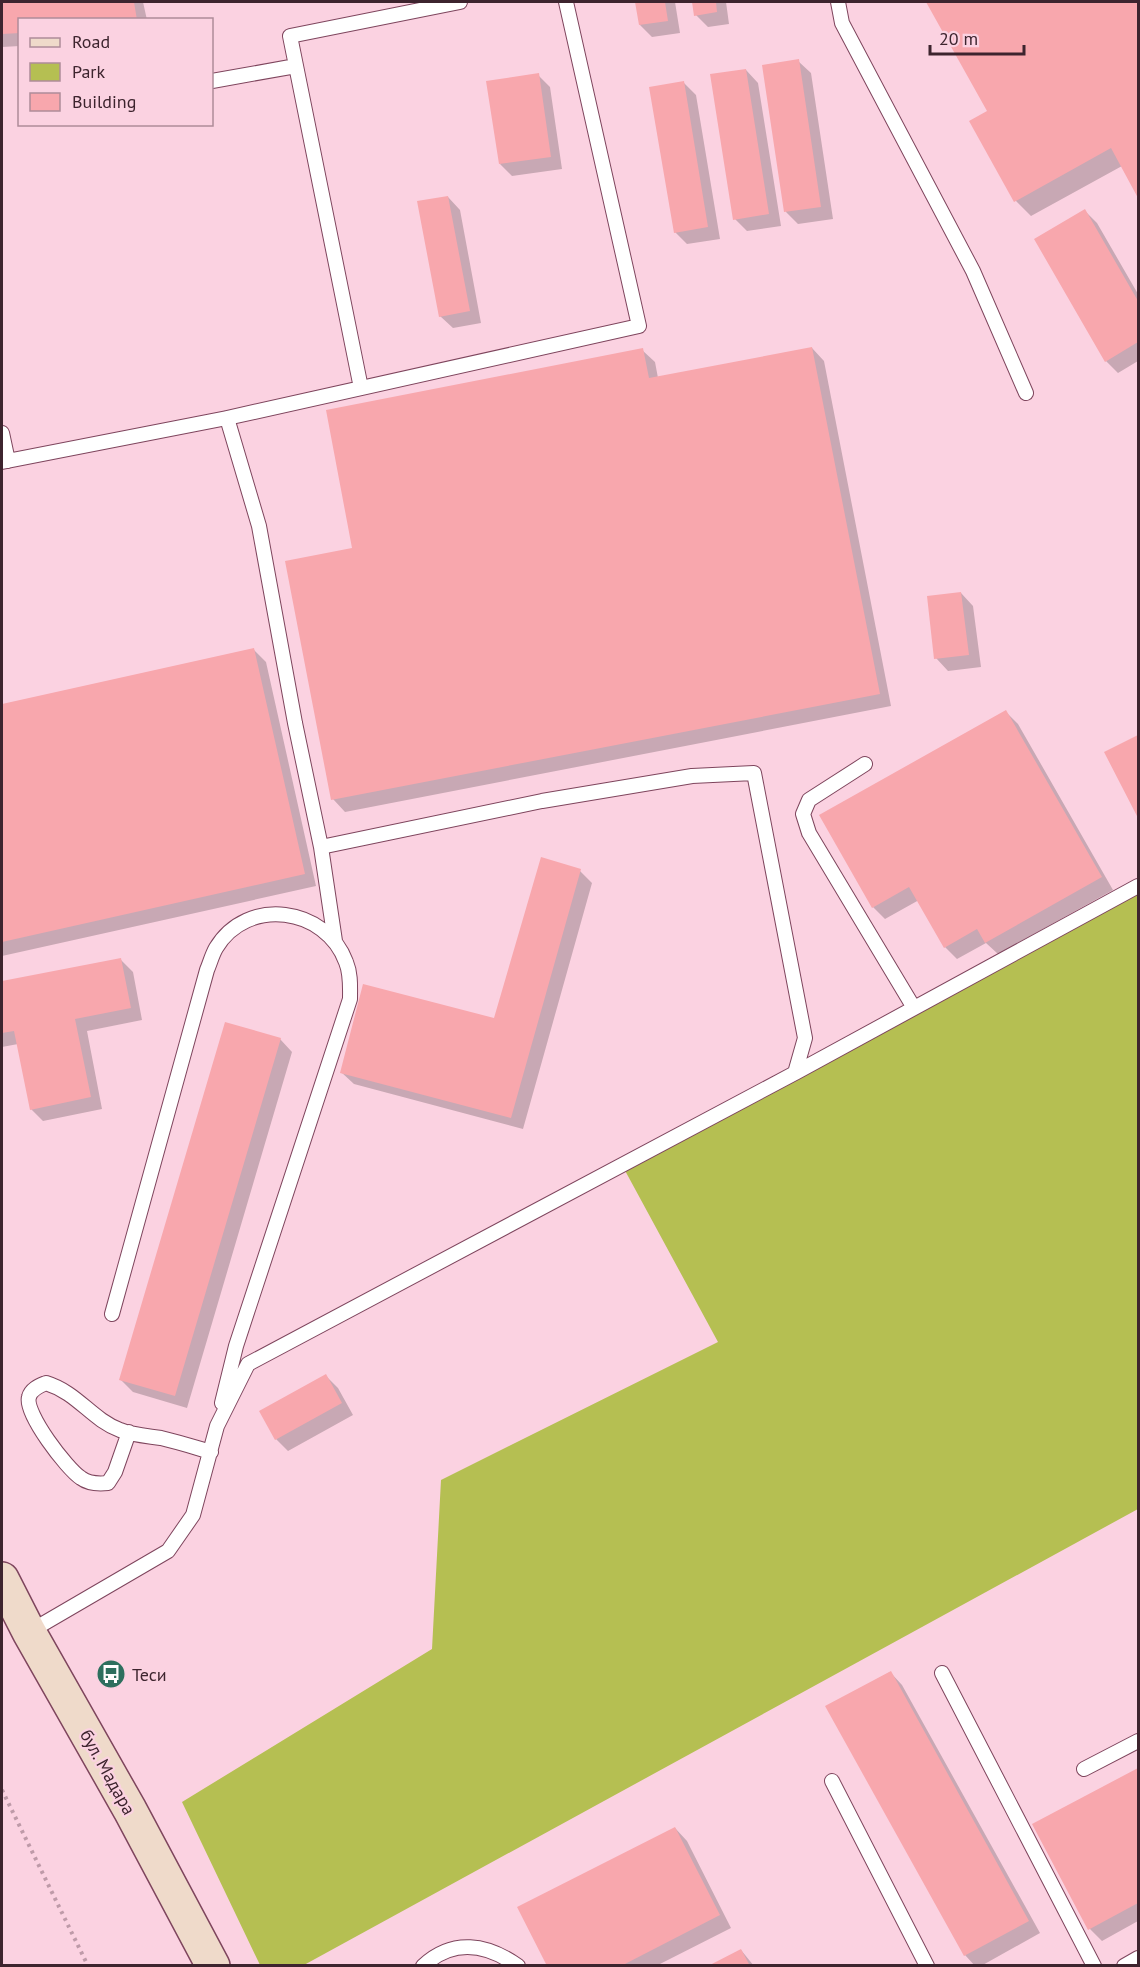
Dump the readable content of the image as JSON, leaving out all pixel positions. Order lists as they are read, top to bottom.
{
  "streets": {
    "main road": ["бул. Мадара"]
  },
  "places": {
    "bus stop": ["Теси"]
  },
  "legend": ["Road", "Park", "Building"],
  "scale_bar": "20 m"
}
